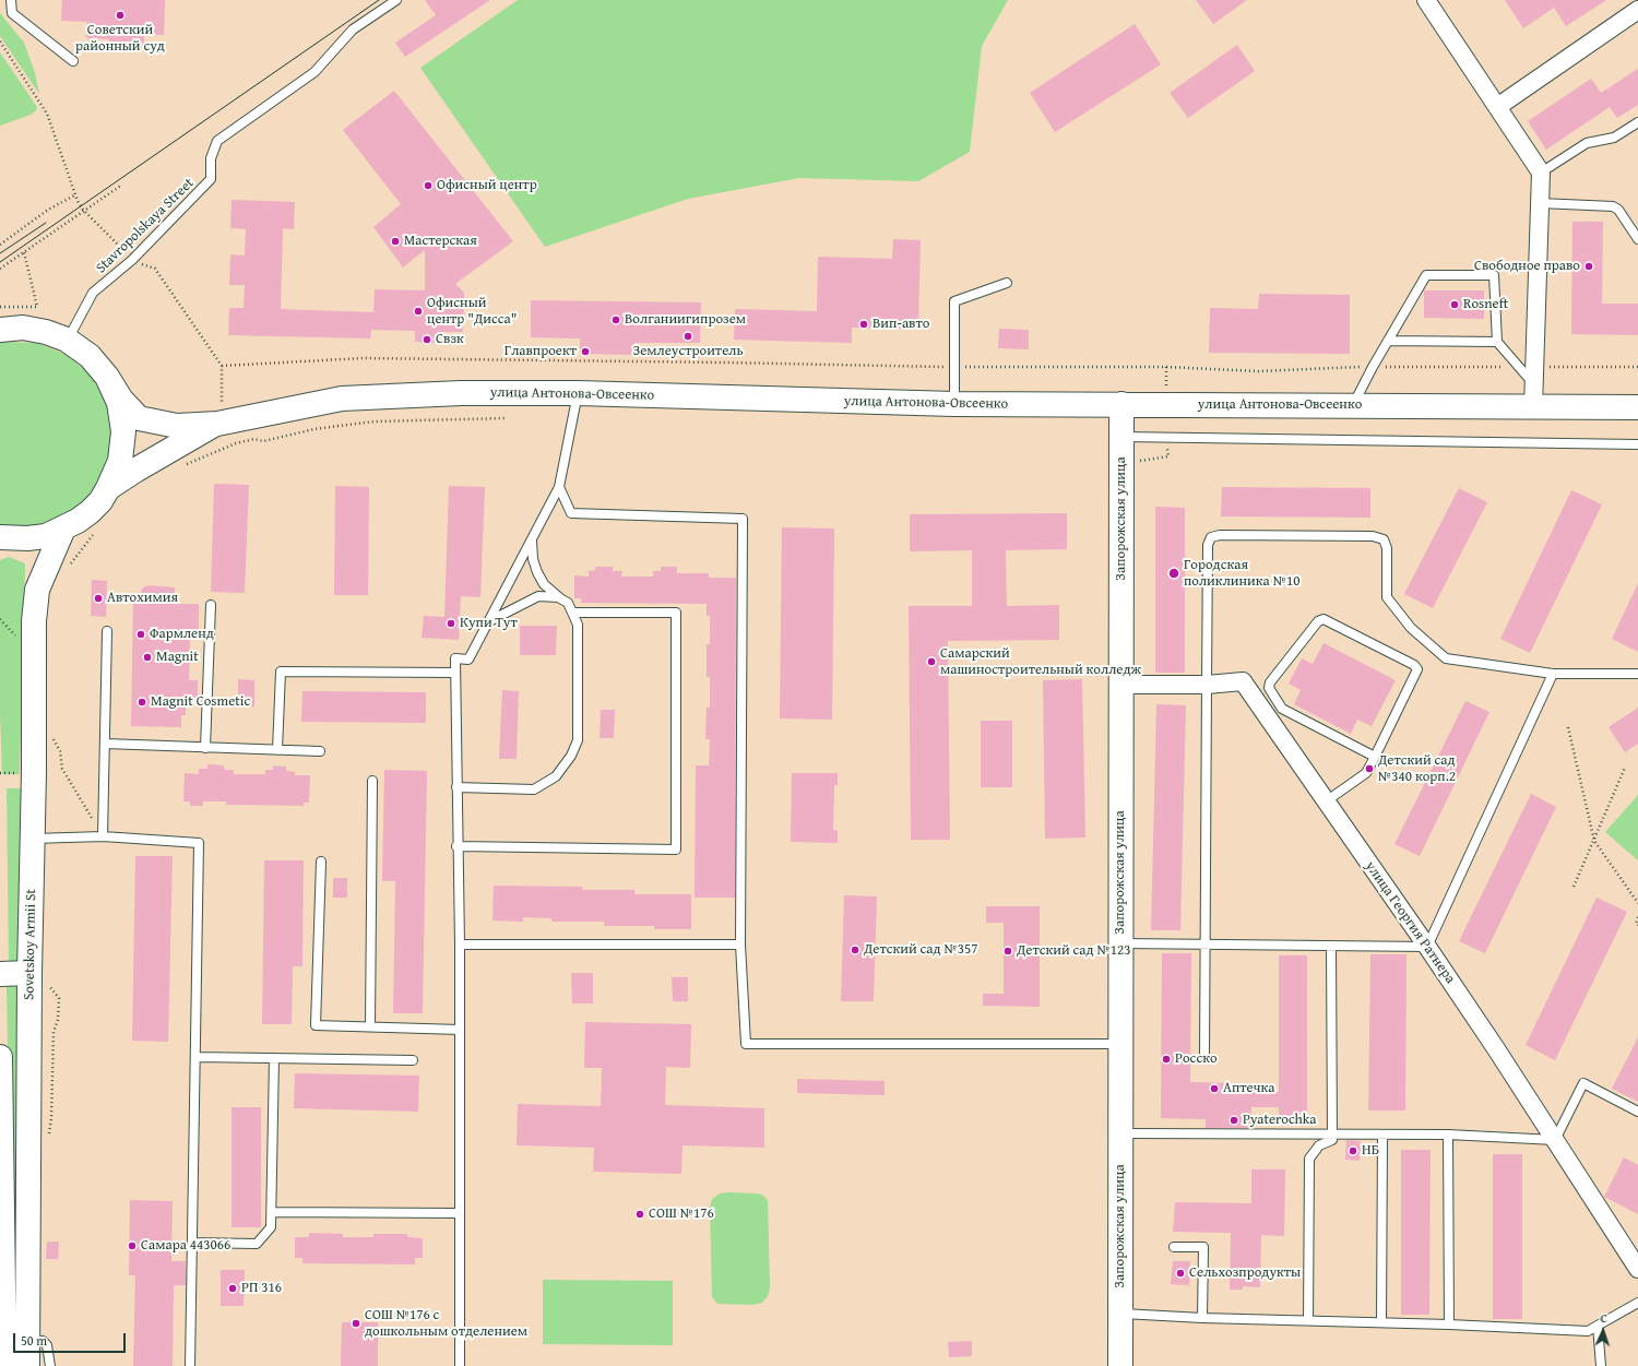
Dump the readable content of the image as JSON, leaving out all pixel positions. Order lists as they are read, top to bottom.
{
  "streets": {
    "main road": ["улица Антонова-Овсеенко", "Запорожская улица", "Sovetskoy Armii St"],
    "street": ["улица Георгия Ратнера"],
    "lane": ["Stavropolskaya Street"]
  },
  "crossings": [
    ["улица Антонова-Овсеенко", "Запорожская улица"],
    ["Запорожская улица", "улица Георгия Ратнера"]
  ],
  "places": [
    "Советский районный суд",
    "Офисный центр",
    "Мастерская",
    "Свободное право",
    "Rosneft",
    "Офисный центр \"Дисса\"",
    "Волганиигипрозем",
    "Вип-авто",
    "Землеустроитель",
    "Свзк",
    "Главпроект",
    "Городская поликлиника №10",
    "Автохимия",
    "Купи Тут",
    "Фармленд",
    "Magnit",
    "Самарский машиностроительный колледж",
    "Magnit Cosmetic",
    "Детский сад №340 корп.2",
    "Детский сад №357",
    "Детский сад №123",
    "Росско",
    "Аптечка",
    "Pyaterochka",
    "НБ",
    "СОШ №176",
    "Самара 443066",
    "Сельхозпродукты",
    "РП 316",
    "СОШ №176 с дошкольным отделением"
  ],
  "scale_bar": "50 m",
  "north": "top"
}
